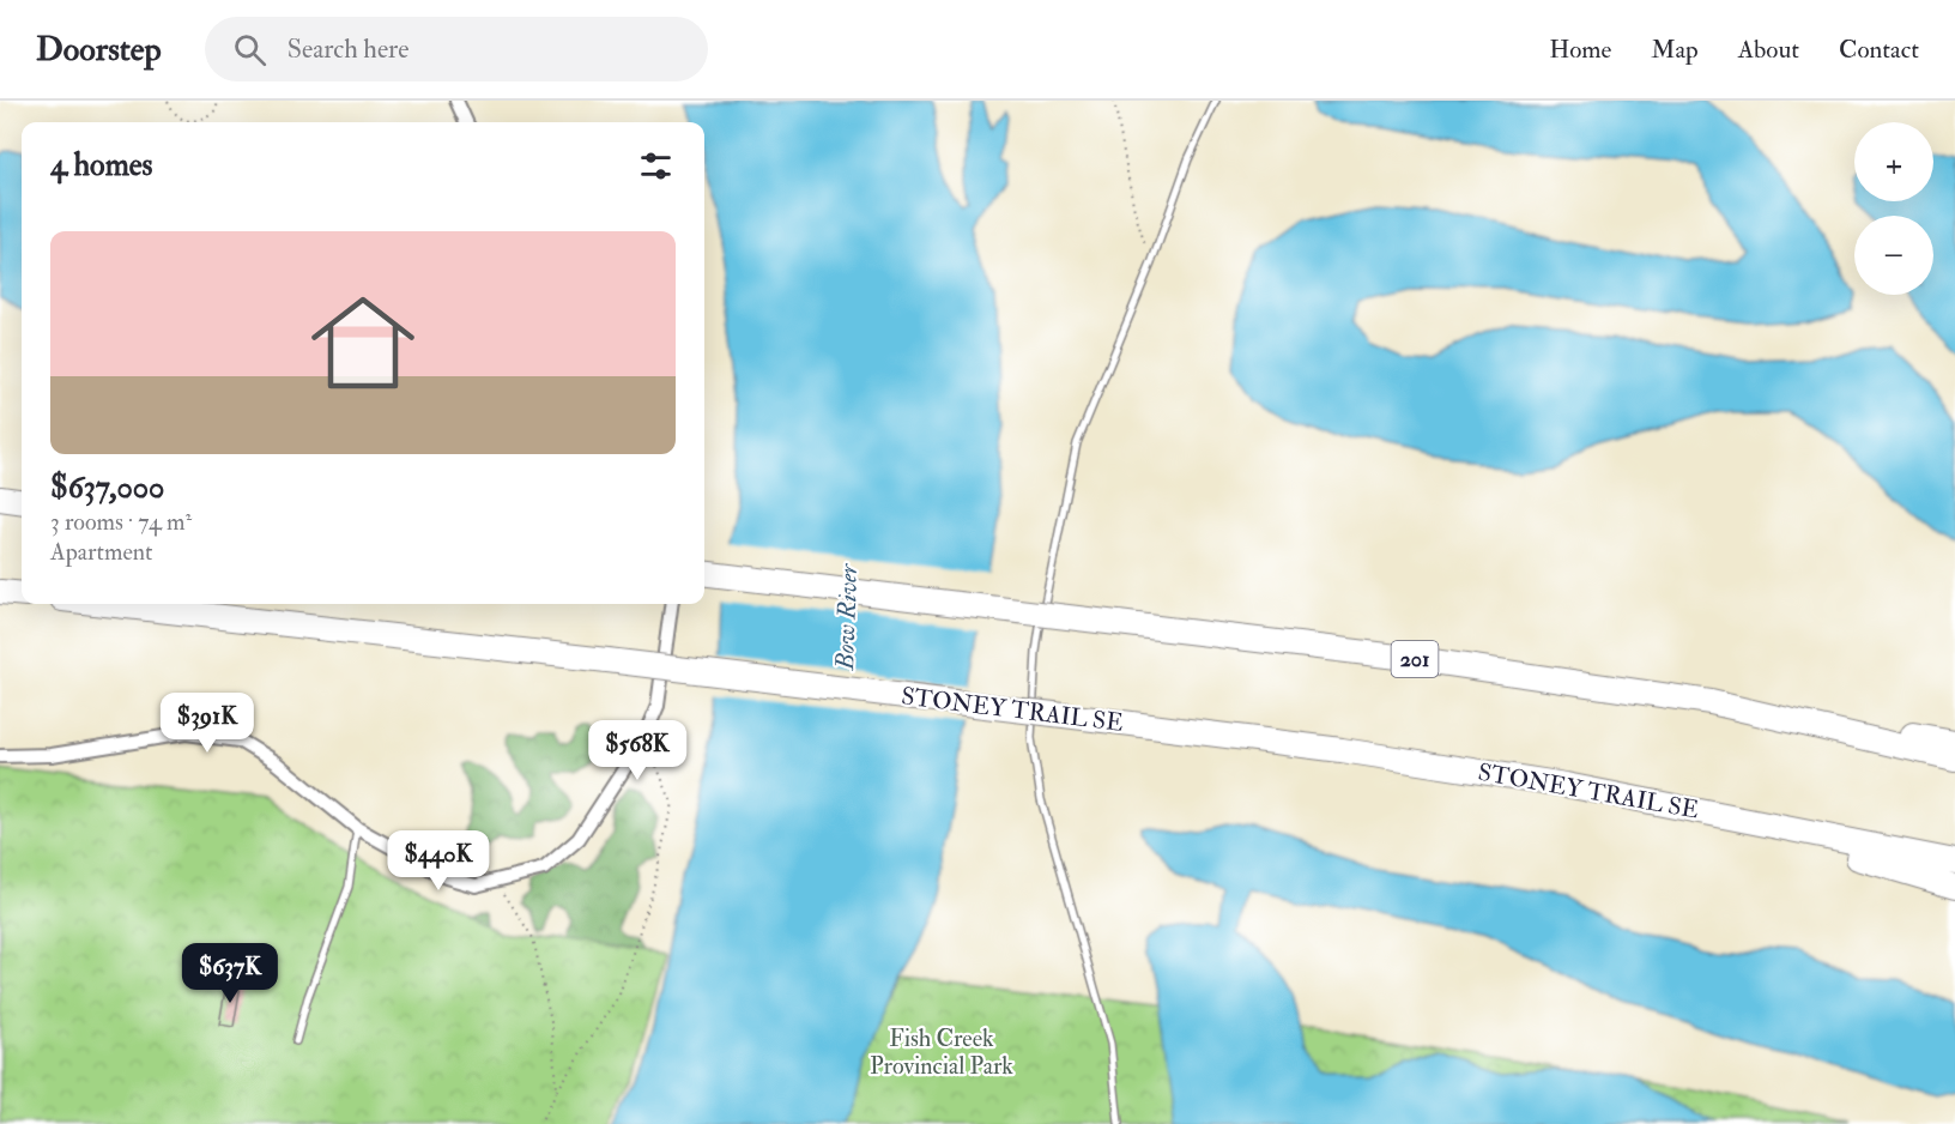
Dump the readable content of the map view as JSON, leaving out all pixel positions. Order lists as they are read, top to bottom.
{
  "streets": {
    "highway": ["201", "STONEY TRAIL SE"]
  },
  "water": ["Bow River"],
  "parks": ["Fish Creek Provincial Park"],
  "page": {
    "header": "Doorstep",
    "search": "Search here",
    "nav": [
      "Home",
      "Map",
      "About",
      "Contact"
    ],
    "map_buttons": ["+", "−"],
    "heading": "4 homes",
    "list": [
      {
        "name": "$637,000",
        "note": "3 rooms · 74 m² · Apartment"
      }
    ],
    "price": [
      "$391K",
      "$568K",
      "$440K",
      "$637K"
    ]
  }
}
